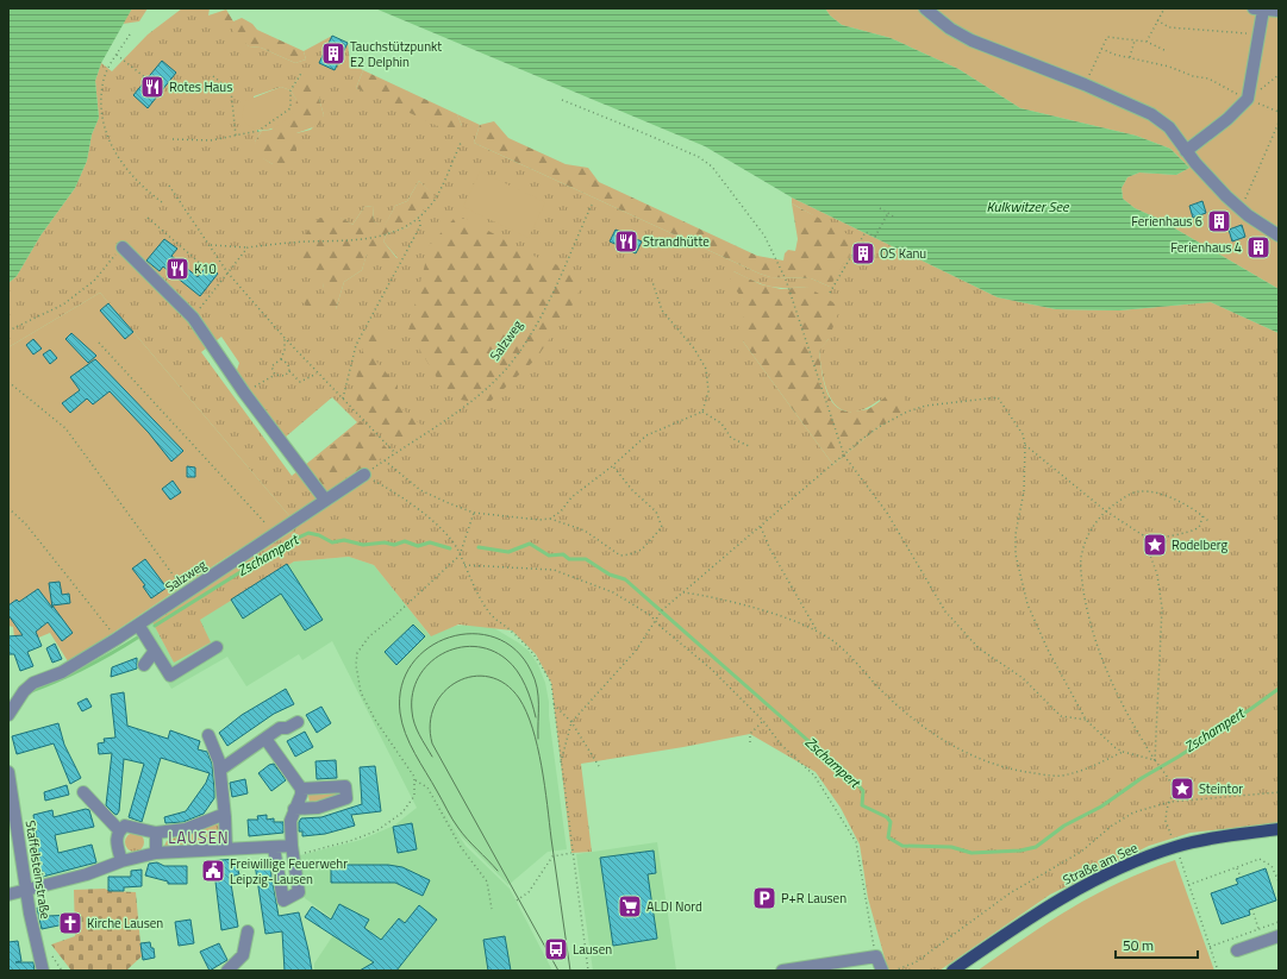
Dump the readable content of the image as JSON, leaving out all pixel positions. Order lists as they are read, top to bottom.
{
  "streets": {
    "main road": ["Straße am See"],
    "street": ["Salzweg", "Staffelsteinstraße"]
  },
  "districts": ["LAUSEN"],
  "water": ["Kulkwitzer See", "Zschampert"],
  "places": {
    "building": [
      "Tauchstützpunkt E2 Delphin",
      "Ferienhaus 6",
      "Ferienhaus 4",
      "OS Kanu"
    ],
    "restaurant": ["Rotes Haus", "Strandhütte", "K10"],
    "place": ["Rodelberg", "Steintor"],
    "public building": ["Freiwillige Feuerwehr Leipzig-Lausen"],
    "parking": ["P+R Lausen"],
    "supermarket": ["ALDI Nord"],
    "church": ["Kirche Lausen"],
    "bus stop": ["Lausen"]
  },
  "scale_bar": "50 m"
}
